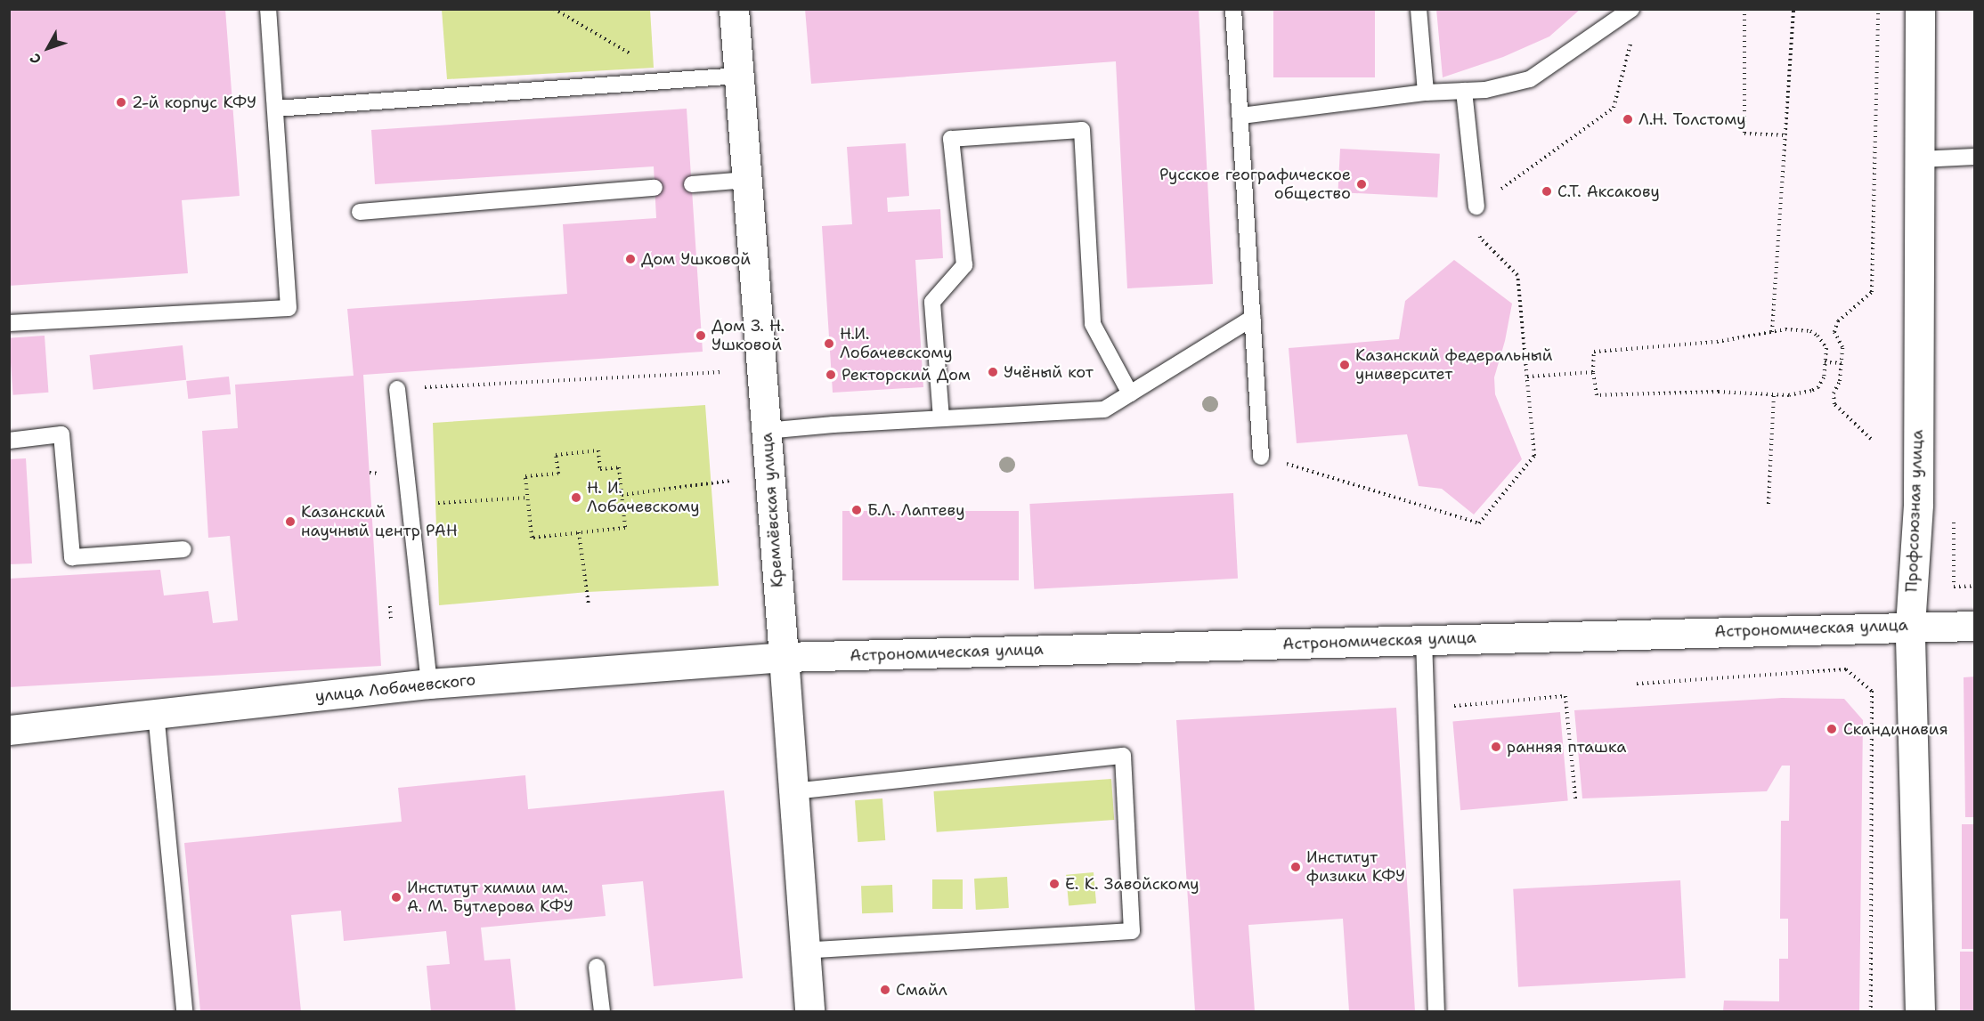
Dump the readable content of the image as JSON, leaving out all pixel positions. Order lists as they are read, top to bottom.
{
  "streets": {
    "street": [
      "Кремлёвская улица",
      "Профсоюзная улица",
      "Астрономическая улица",
      "улица Лобачевского"
    ]
  },
  "crossings": [
    ["Кремлёвская улица", "Астрономическая улица"],
    ["Кремлёвская улица", "улица Лобачевского"],
    ["Профсоюзная улица", "Астрономическая улица"],
    ["Астрономическая улица", "улица Лобачевского"]
  ],
  "places": [
    "2-й корпус КФУ",
    "Л.Н. Толстому",
    "Русское географическое общество",
    "С.Т. Аксакову",
    "Дом Ушковой",
    "Дом З. Н. Ушковой",
    "Н.И. Лобачевскому",
    "Казанский федеральный университет",
    "Учёный кот",
    "Ректорский Дом",
    "Н. И. Лобачевскому",
    "Б.Л. Лаптеву",
    "Казанский научный центр РАН",
    "Скандинавия",
    "ранняя пташка",
    "Институт физики КФУ",
    "Е. К. Завойскому",
    "Институт химии им. А. М. Бутлерова КФУ",
    "Смайл"
  ],
  "north": "bottom left"
}
